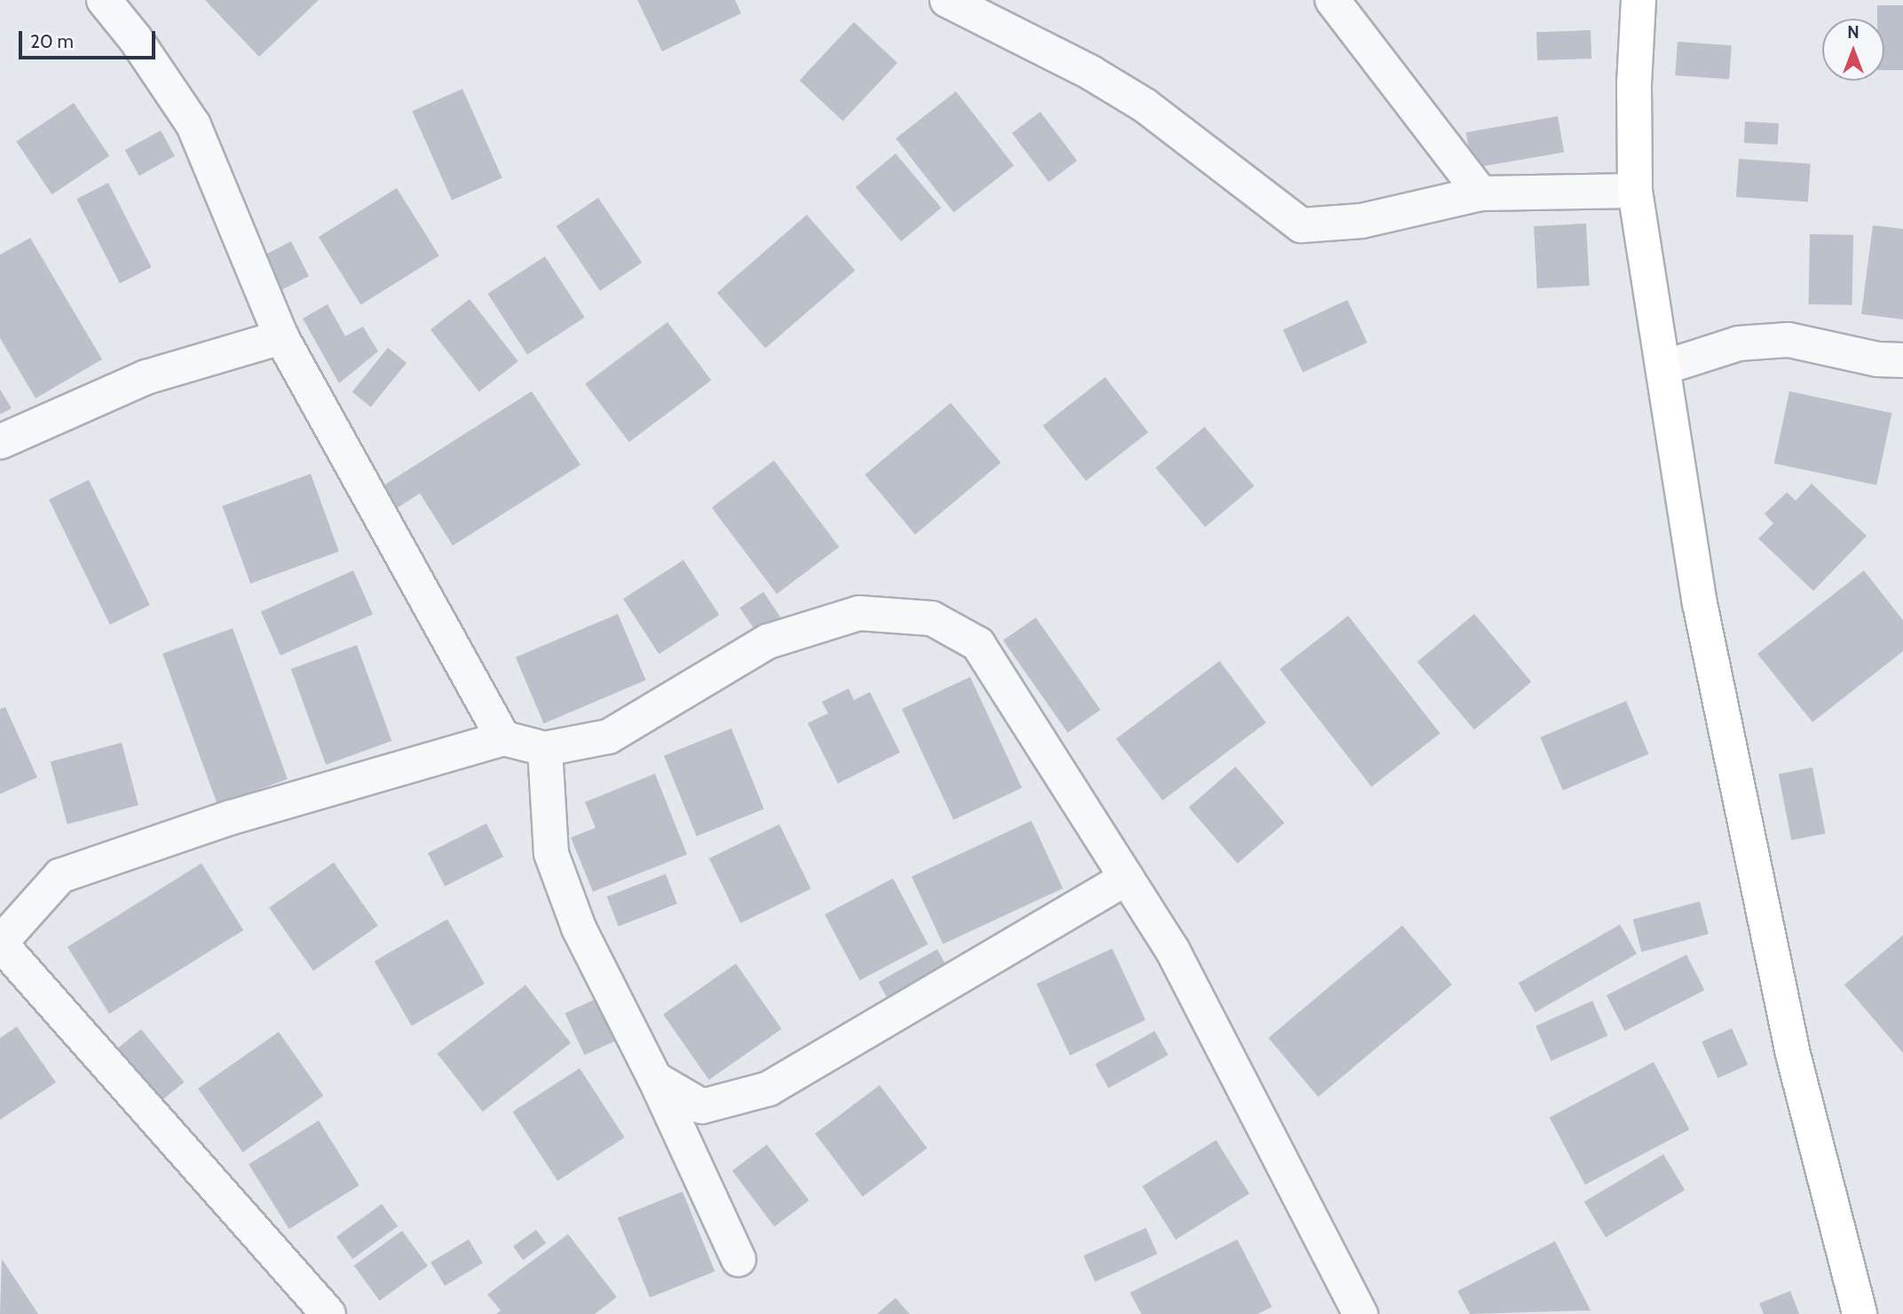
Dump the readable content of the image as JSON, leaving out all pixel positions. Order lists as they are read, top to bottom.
{
  "scale_bar": "20 m",
  "north": "top"
}
